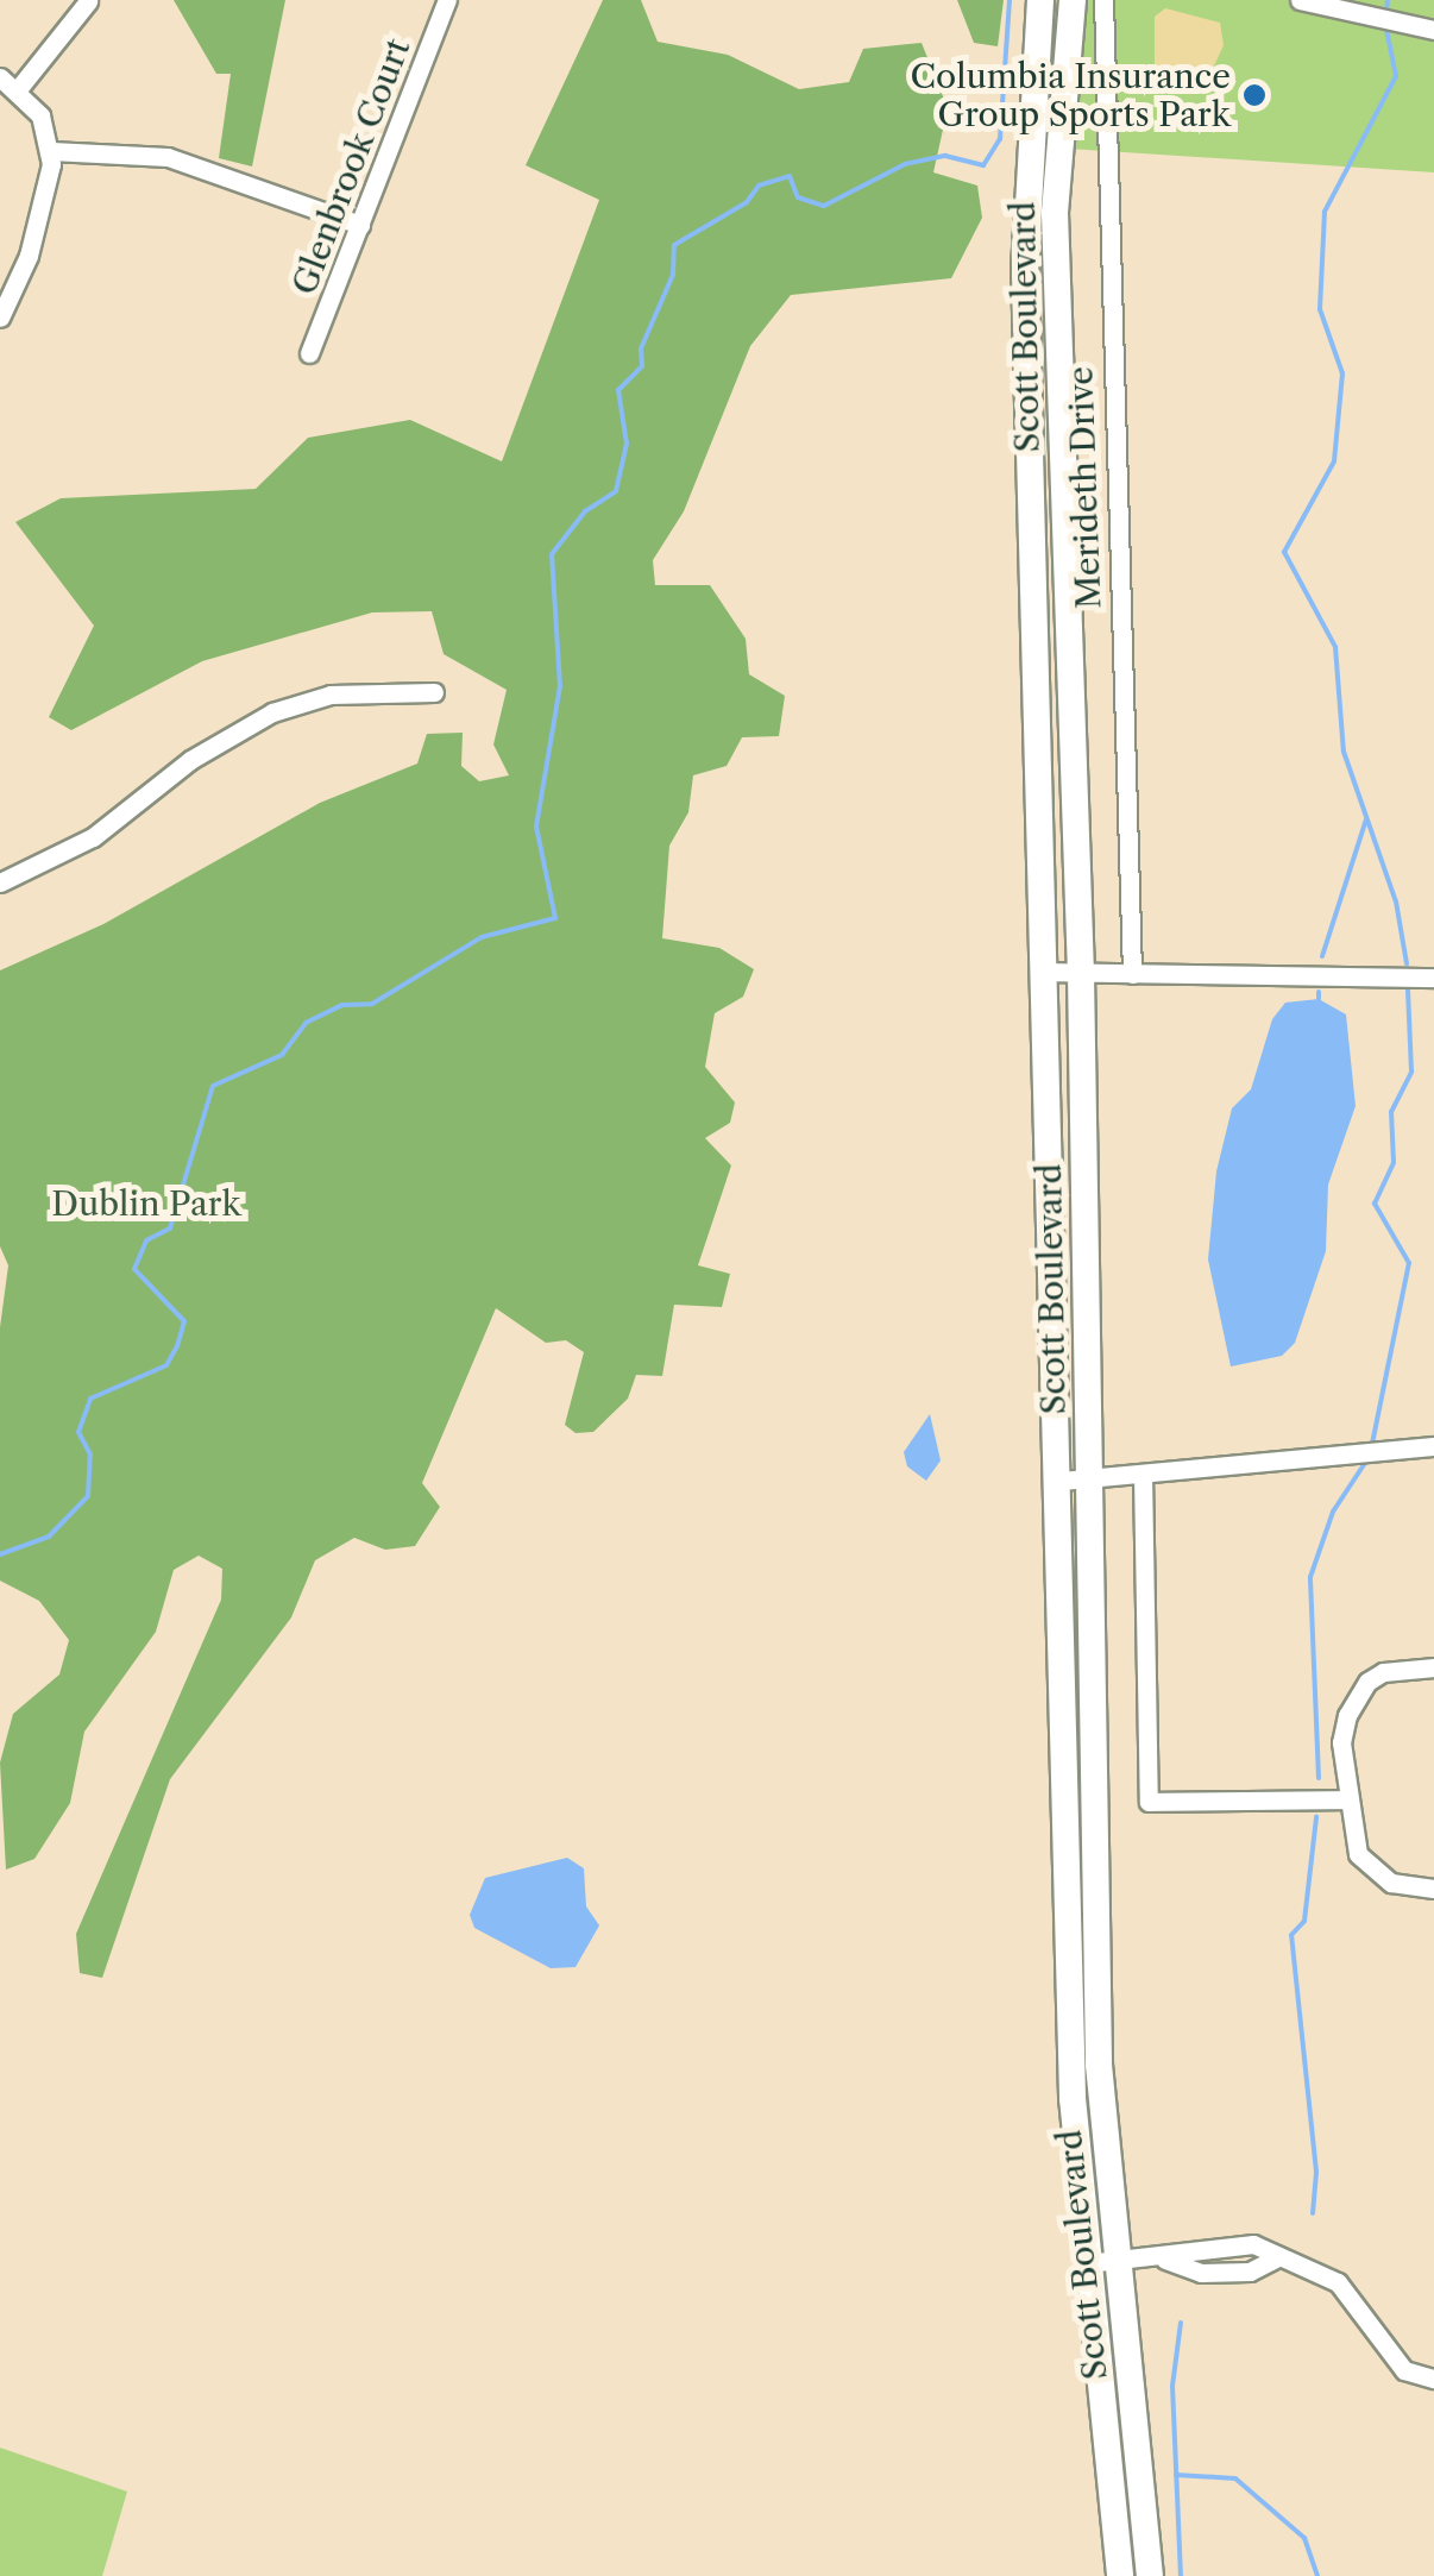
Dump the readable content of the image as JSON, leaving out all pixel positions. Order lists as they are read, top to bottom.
{
  "streets": {
    "main road": ["Scott Boulevard"],
    "street": ["Glenbrook Court", "Merideth Drive"]
  },
  "parks": ["Dublin Park"],
  "places": ["Columbia Insurance Group Sports Park"]
}
